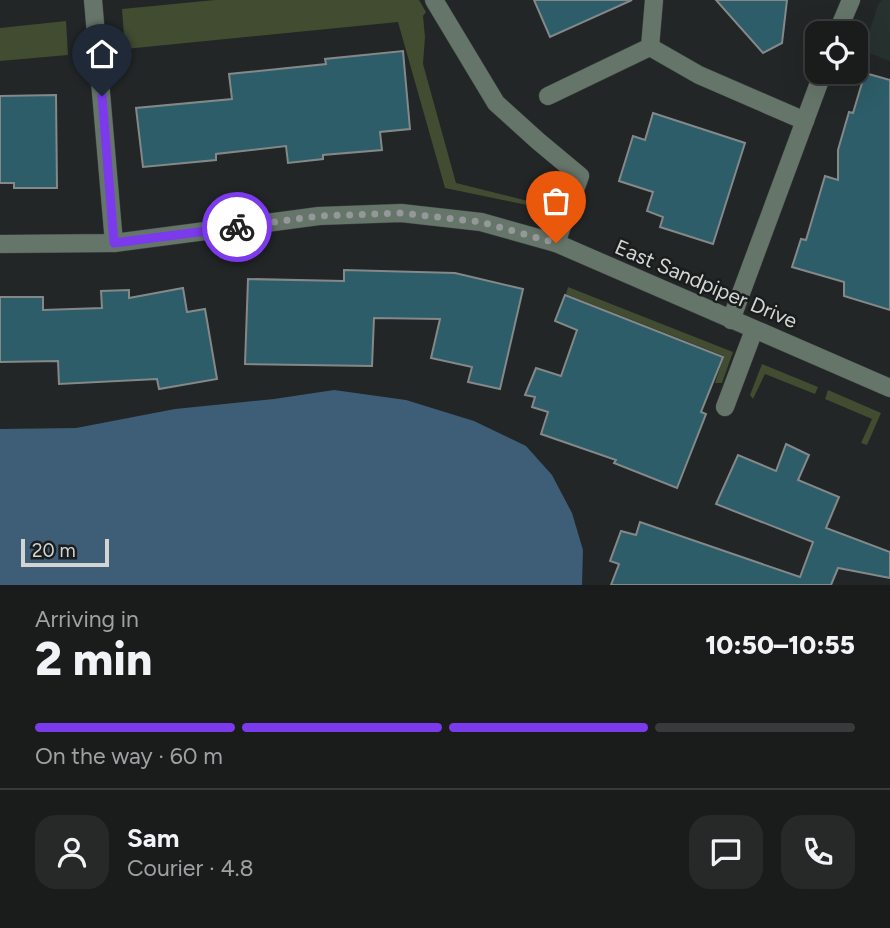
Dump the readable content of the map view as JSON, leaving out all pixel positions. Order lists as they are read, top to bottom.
{
  "streets": {
    "street": ["East Sandpiper Drive"]
  },
  "scale_bar": "20 m",
  "page": {
    "scale": "20 m",
    "heading": ["2 min", "Arriving in", "10:50–10:55"],
    "panel": ["Sam", "Courier · 4.8"],
    "bar": "On the way · 60 m"
  }
}
